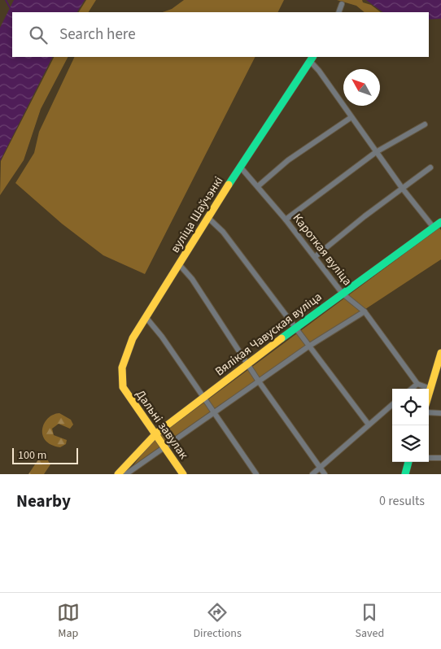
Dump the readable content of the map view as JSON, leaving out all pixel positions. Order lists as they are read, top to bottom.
{
  "streets": {
    "street": [
      "вуліца Шаўчэнкі",
      "Кароткая вуліца",
      "Вялікая Чавуская вуліца",
      "Дальні завулак"
    ]
  },
  "crossings": [
    ["вуліца Шаўчэнкі", "Кароткая вуліца"],
    ["вуліца Шаўчэнкі", "Дальні завулак"],
    ["Кароткая вуліца", "Вялікая Чавуская вуліца"],
    ["Вялікая Чавуская вуліца", "Дальні завулак"]
  ],
  "scale_bar": "100 m",
  "north": "top left",
  "page": {
    "search": "Search here",
    "scale": "100 m",
    "heading": ["Nearby", "0 results"],
    "nav": ["Map", "Directions", "Saved"]
  }
}
